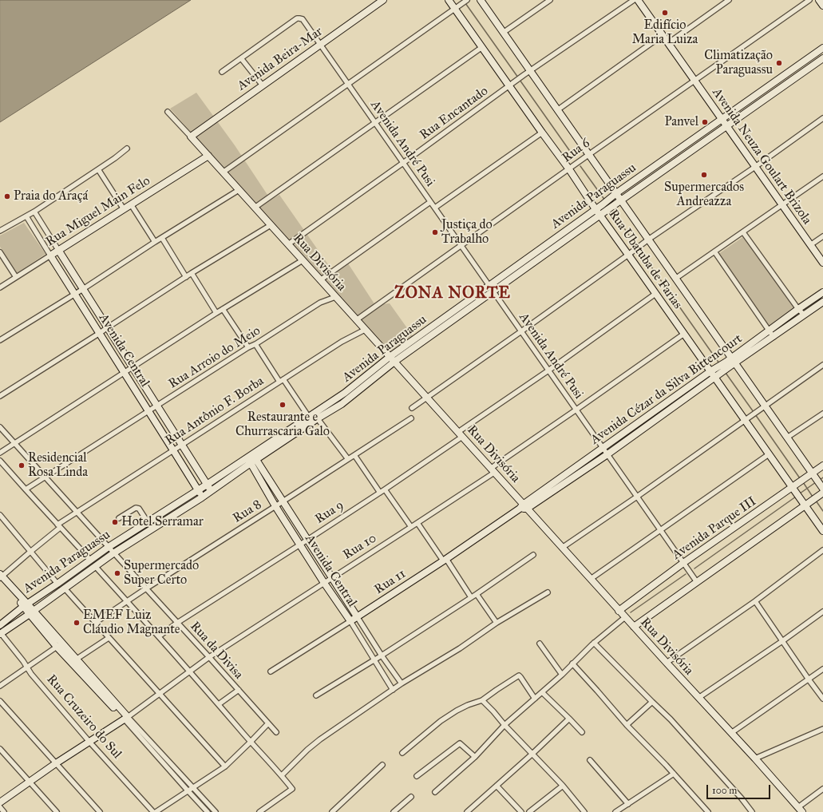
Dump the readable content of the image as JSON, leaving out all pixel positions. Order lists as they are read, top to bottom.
{
  "streets": {
    "street": [
      "Avenida Beira-Mar",
      "Rua Encantado",
      "Avenida André Pusi",
      "Rua 6",
      "Avenida Neuza Goulart Brizola",
      "Avenida Paraguassu",
      "Rua Miguel Main Felo",
      "Rua Ubatuba de Farias",
      "Rua Divisória",
      "Avenida Central",
      "Rua Arroio do Meio",
      "Avenida Cézar da Silva Bittencourt",
      "Rua Antônio F. Borba",
      "Rua 8",
      "Rua 9",
      "Avenida Parque III",
      "Rua 10",
      "Rua 11",
      "Rua da Divisa",
      "Rua Cruzeiro do Sul"
    ]
  },
  "crossings": [
    ["Avenida Beira-Mar", "Avenida André Pusi"],
    ["Avenida Beira-Mar", "Rua Divisória"],
    ["Rua Encantado", "Avenida André Pusi"],
    ["Rua Encantado", "Rua Ubatuba de Farias"],
    ["Rua Encantado", "Rua Divisória"],
    ["Avenida André Pusi", "Rua 6"],
    ["Avenida André Pusi", "Avenida Paraguassu"],
    ["Avenida André Pusi", "Avenida Cézar da Silva Bittencourt"],
    ["Avenida André Pusi", "Rua 9"],
    ["Avenida André Pusi", "Avenida Parque III"],
    ["Avenida André Pusi", "Rua 10"],
    ["Rua 6", "Avenida Neuza Goulart Brizola"],
    ["Rua 6", "Rua Ubatuba de Farias"],
    ["Rua 6", "Rua Divisória"],
    ["Avenida Neuza Goulart Brizola", "Avenida Paraguassu"],
    ["Avenida Paraguassu", "Rua Ubatuba de Farias"],
    ["Avenida Paraguassu", "Rua Divisória"],
    ["Avenida Paraguassu", "Avenida Central"],
    ["Avenida Paraguassu", "Rua da Divisa"],
    ["Avenida Paraguassu", "Rua Cruzeiro do Sul"],
    ["Rua Miguel Main Felo", "Rua Divisória"],
    ["Rua Miguel Main Felo", "Avenida Central"],
    ["Rua Ubatuba de Farias", "Avenida Cézar da Silva Bittencourt"],
    ["Rua Ubatuba de Farias", "Rua 9"],
    ["Rua Ubatuba de Farias", "Avenida Parque III"],
    ["Rua Ubatuba de Farias", "Rua 10"],
    ["Rua Divisória", "Rua Arroio do Meio"],
    ["Rua Divisória", "Avenida Cézar da Silva Bittencourt"],
    ["Rua Divisória", "Rua Antônio F. Borba"],
    ["Rua Divisória", "Rua 9"],
    ["Rua Divisória", "Avenida Parque III"],
    ["Rua Divisória", "Rua 10"],
    ["Rua Divisória", "Rua 11"],
    ["Avenida Central", "Rua Arroio do Meio"],
    ["Avenida Central", "Rua Antônio F. Borba"],
    ["Avenida Central", "Rua 8"],
    ["Avenida Central", "Rua 9"],
    ["Avenida Central", "Rua 10"],
    ["Avenida Central", "Rua 11"],
    ["Rua Arroio do Meio", "Rua da Divisa"],
    ["Avenida Cézar da Silva Bittencourt", "Rua 11"],
    ["Rua Antônio F. Borba", "Rua da Divisa"],
    ["Rua Antônio F. Borba", "Rua Cruzeiro do Sul"],
    ["Rua 8", "Rua da Divisa"],
    ["Rua 9", "Rua da Divisa"],
    ["Rua 10", "Rua da Divisa"],
    ["Rua 10", "Rua Cruzeiro do Sul"]
  ],
  "districts": ["ZONA NORTE"],
  "places": [
    "Edifício Maria Luiza",
    "Climatização Paraguassu",
    "Panvel",
    "Supermercados Andreazza",
    "Praia do Araçá",
    "Justiça do Trabalho",
    "Restaurante e Churrascaria Galo",
    "Residencial Rosa Linda",
    "Hotel Serramar",
    "Supermercado Super Certo",
    "EMEF Luiz Cláudio Magnante"
  ],
  "scale_bar": "100 m"
}
